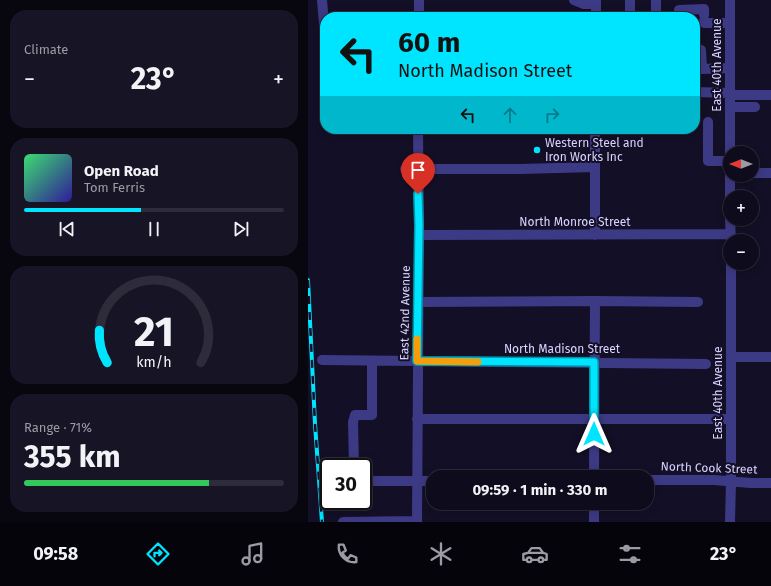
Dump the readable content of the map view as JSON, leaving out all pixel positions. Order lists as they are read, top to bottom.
{
  "streets": {
    "street": [
      "East 40th Avenue",
      "North Monroe Street",
      "East 42nd Avenue",
      "North Madison Street",
      "North Cook Street"
    ]
  },
  "crossings": [
    ["East 40th Avenue", "North Cook Street"],
    ["North Monroe Street", "East 42nd Avenue"],
    ["East 42nd Avenue", "North Madison Street"]
  ],
  "places": ["Western Steel and Iron Works Inc"],
  "north": "left",
  "page": {
    "tile": [
      "Climate",
      ["Range · 71%", "355 km"]
    ],
    "turn": ["60 m", "North Madison Street"],
    "heat": ["−", "23°", "+"],
    "map_buttons": ["+", "−"],
    "song": ["Open Road", "Tom Ferris"],
    "limit": "30",
    "trip": "09:59 · 1 min · 330 m",
    "tabs": ["09:58", "23°"],
    "gauge": ["21", "km/h"]
  }
}
